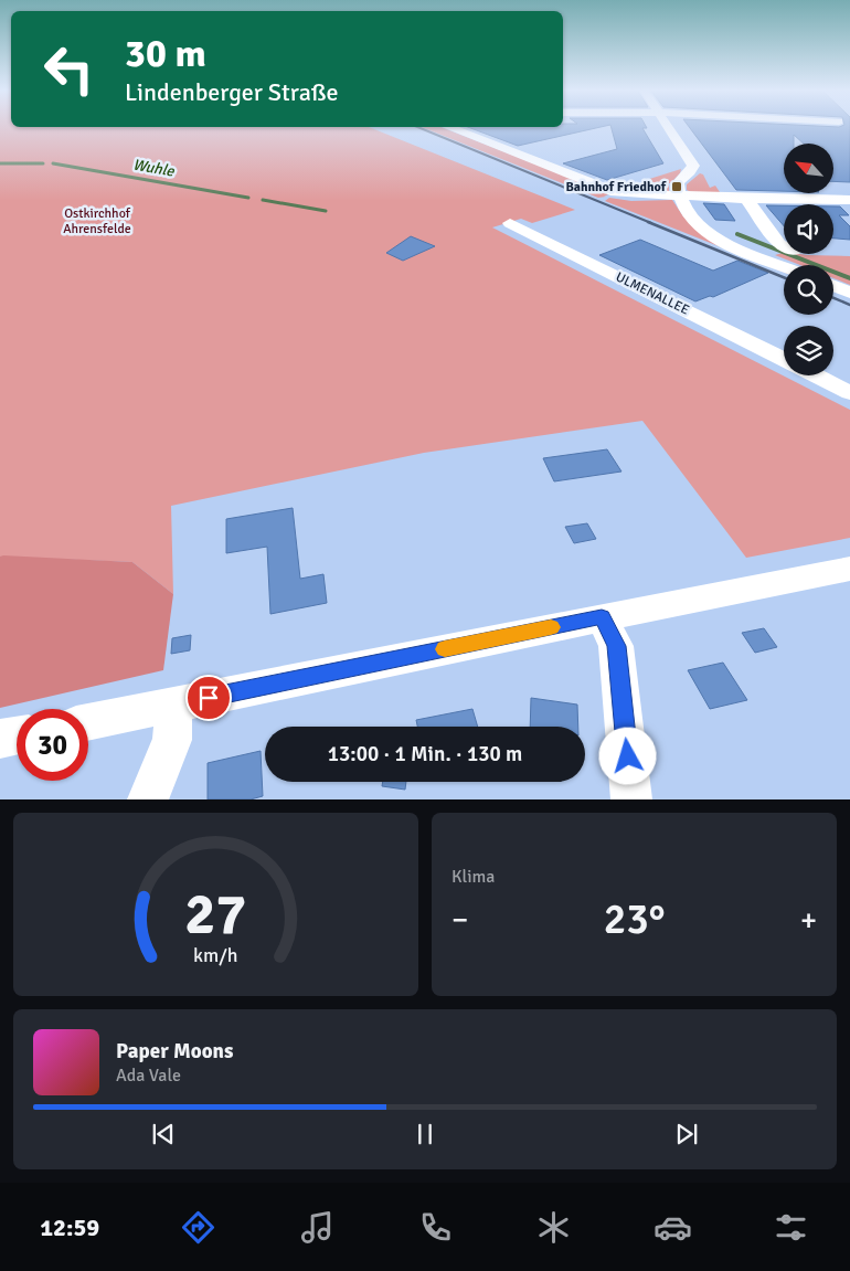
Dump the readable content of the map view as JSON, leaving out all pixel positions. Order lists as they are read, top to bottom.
{
  "streets": {
    "street": ["ULMENALLEE"]
  },
  "water": ["Wuhle"],
  "parks": ["Ostkirchhof Ahrensfelde"],
  "places": {
    "transit": ["Bahnhof Friedhof"]
  },
  "north": "top left",
  "page": {
    "turn": ["30 m", "Lindenberger Straße"],
    "limit": "30",
    "trip": "13:00 · 1 Min. · 130 m",
    "tile": "Klima",
    "heat": ["−", "23°", "+"],
    "song": ["Paper Moons", "Ada Vale"],
    "tabs": "12:59",
    "gauge": ["27", "km/h"]
  }
}
